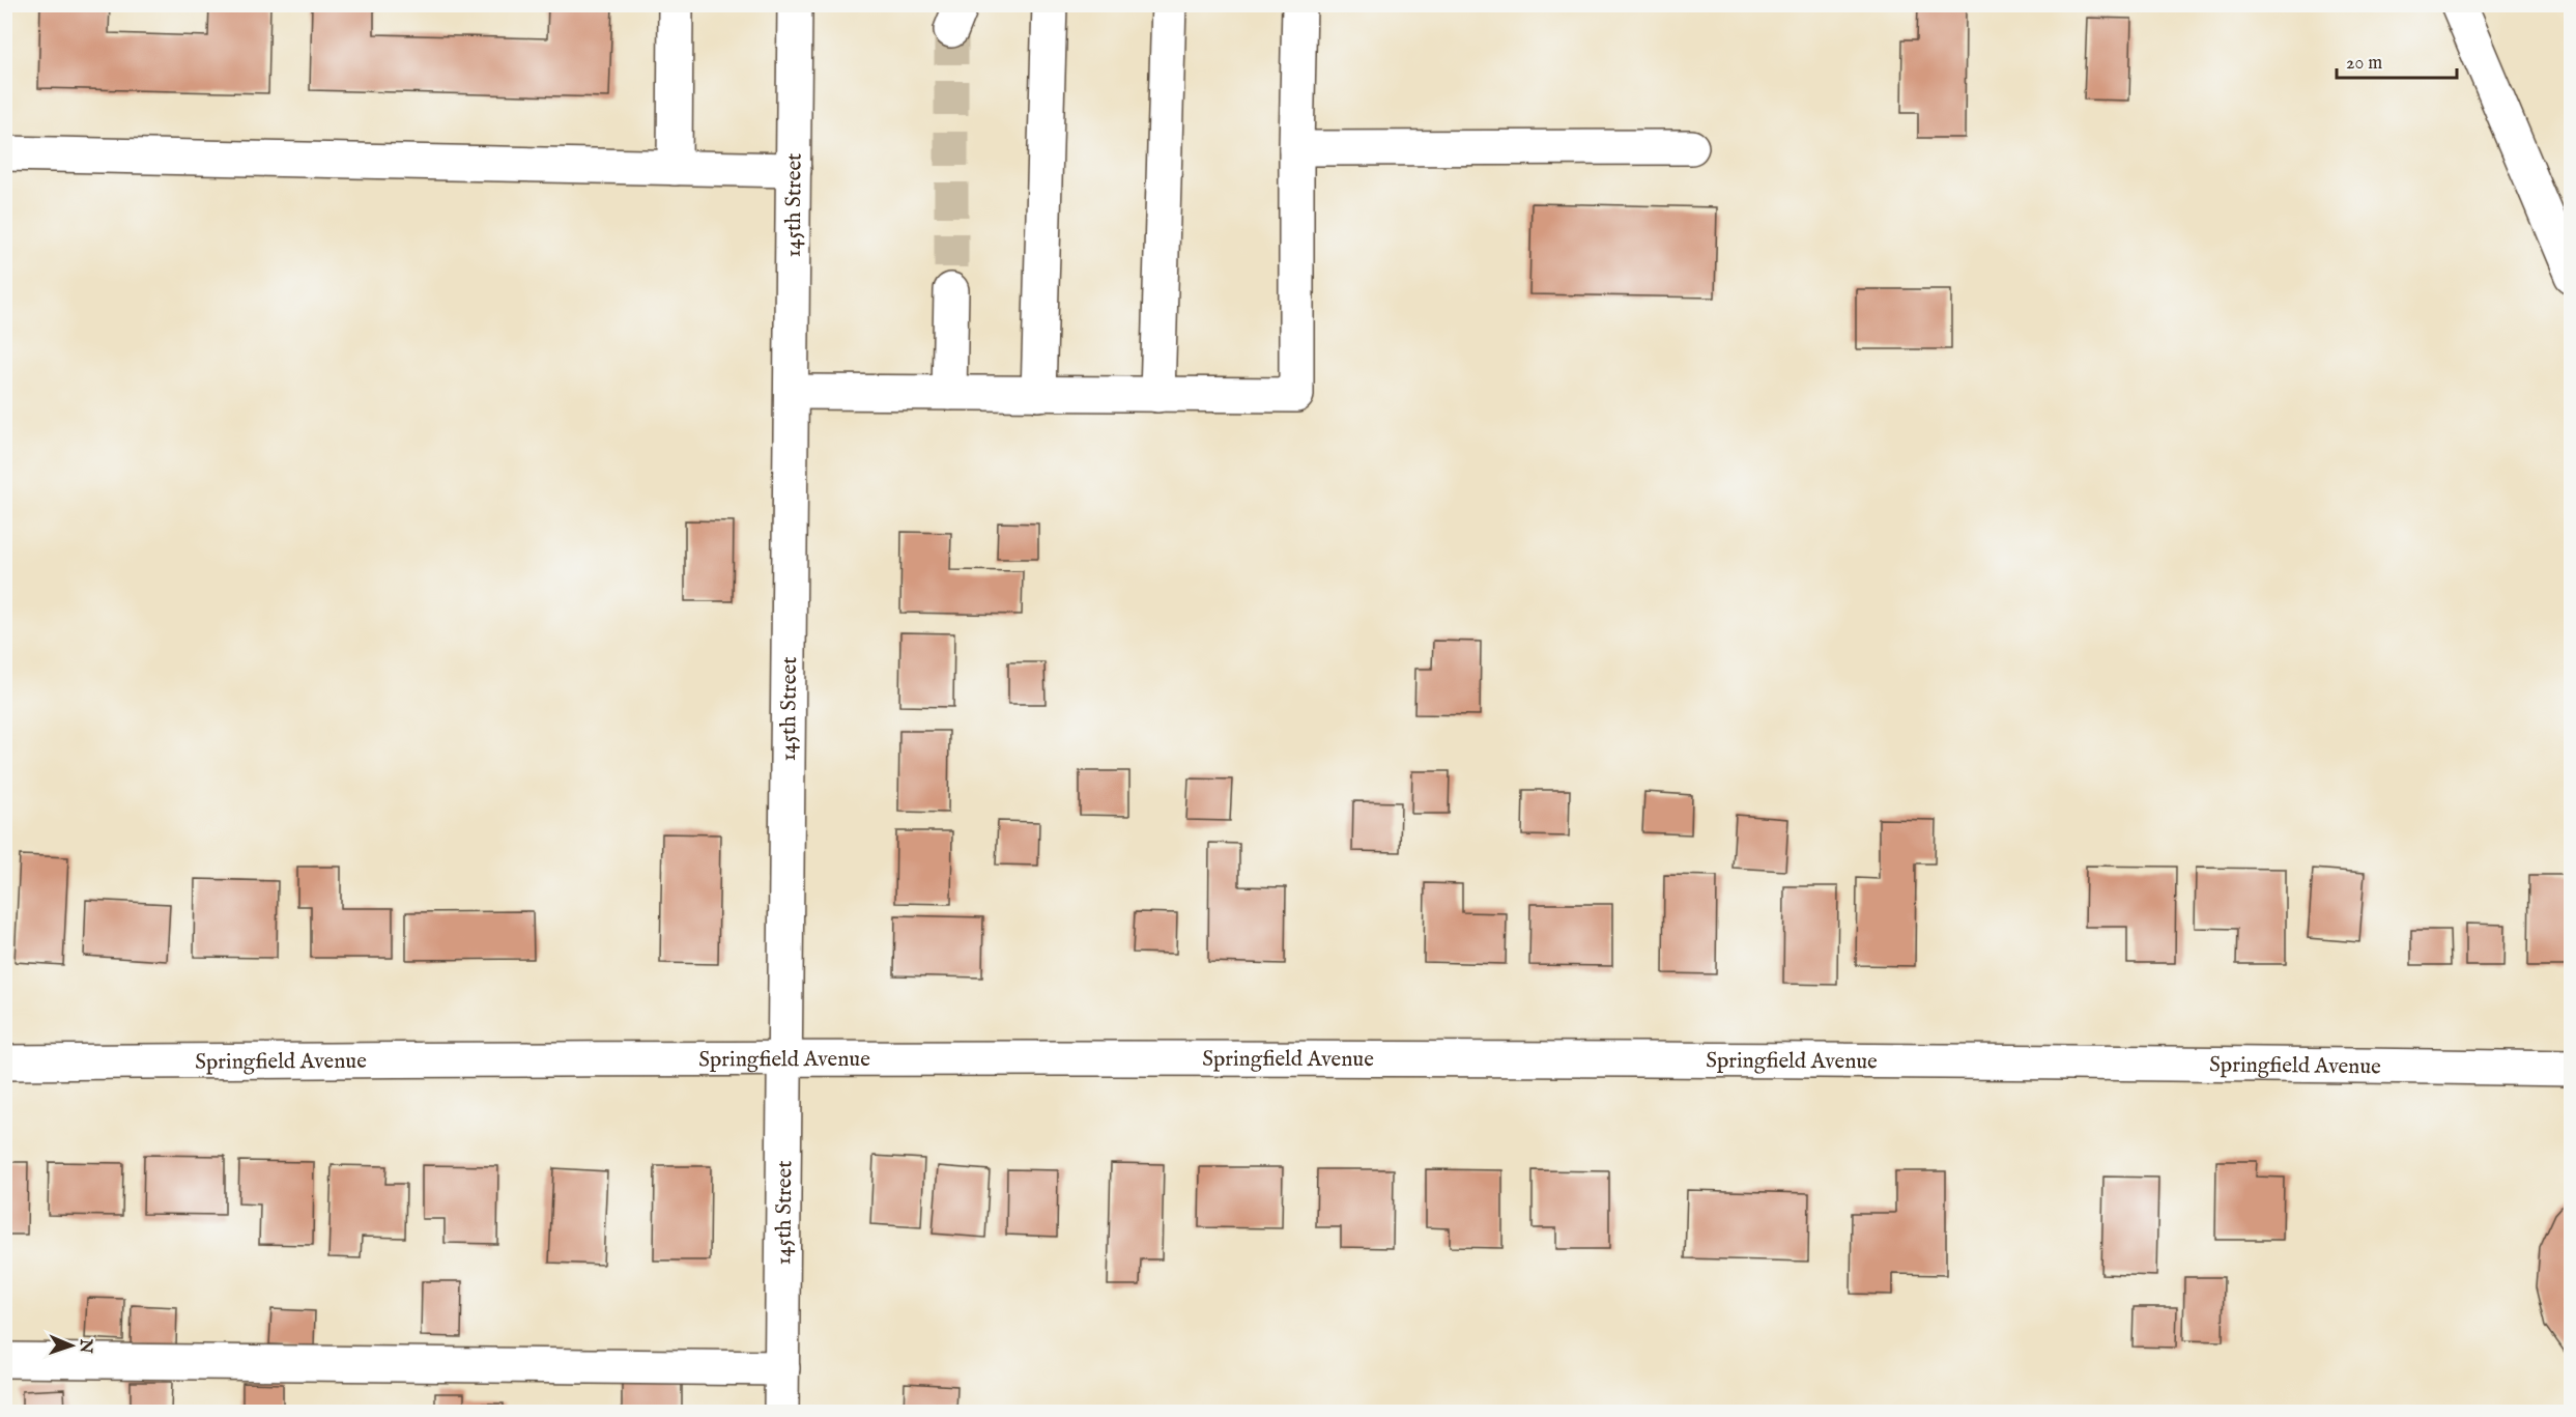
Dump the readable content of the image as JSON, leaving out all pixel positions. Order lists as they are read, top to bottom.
{
  "streets": {
    "street": ["145th Street", "Springfield Avenue"]
  },
  "crossings": [
    ["145th Street", "Springfield Avenue"]
  ],
  "scale_bar": "20 m",
  "north": "right"
}
